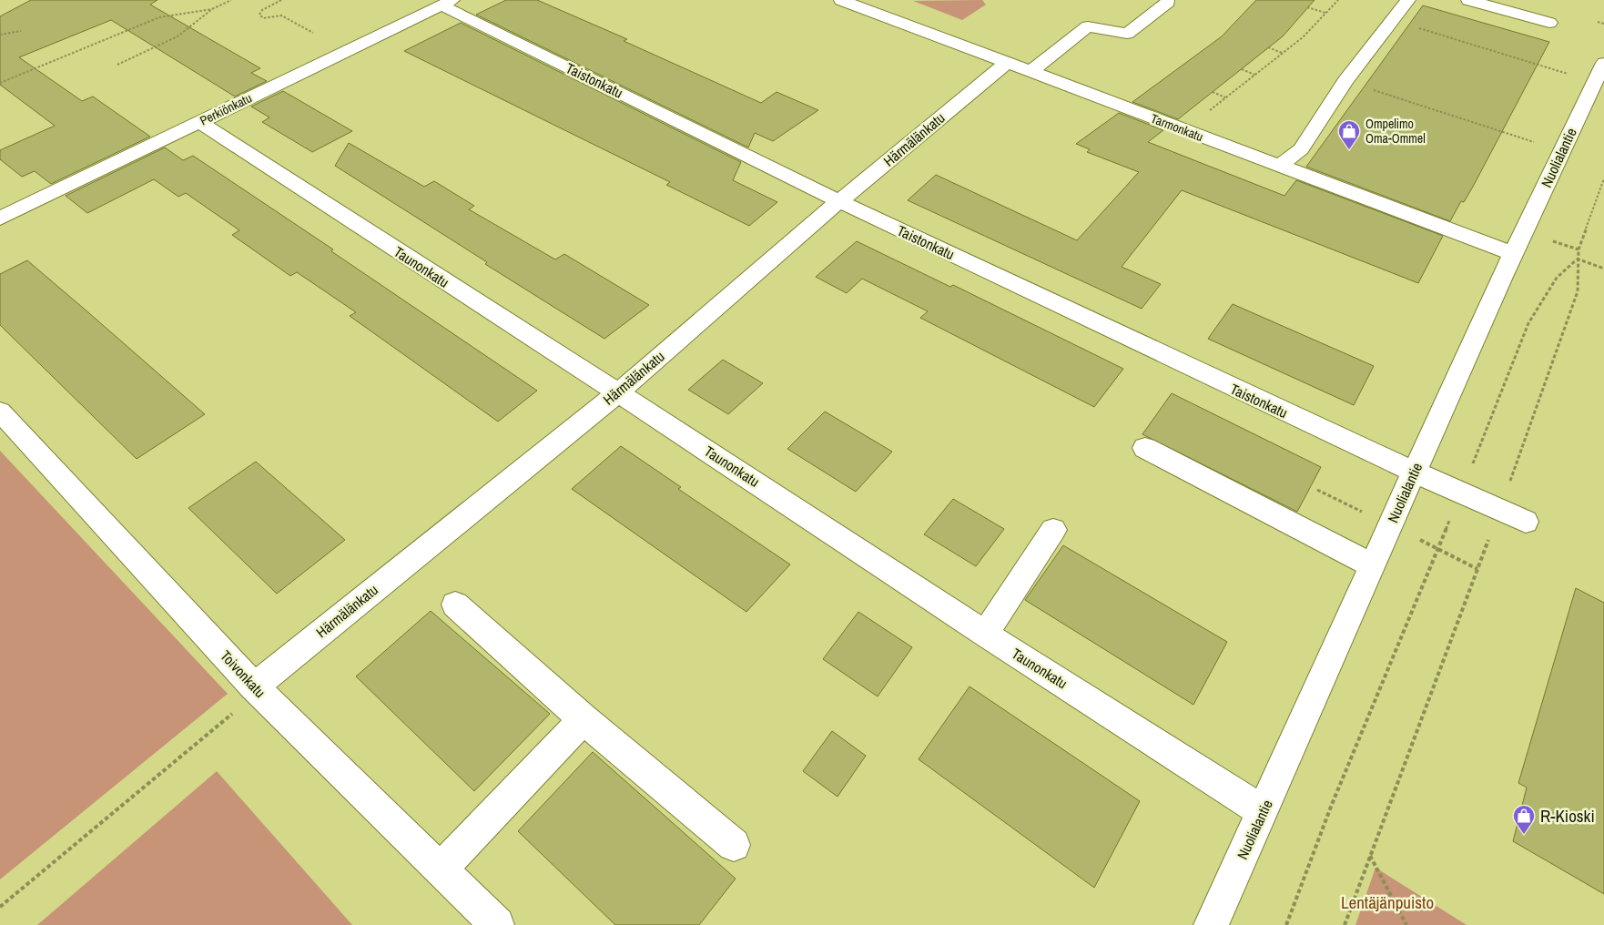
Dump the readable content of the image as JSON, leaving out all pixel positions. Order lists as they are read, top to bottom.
{
  "streets": {
    "street": [
      "Taistonkatu",
      "Perkiönkatu",
      "Tarmonkatu",
      "Härmälänkatu",
      "Nuolialantie",
      "Taunonkatu",
      "Toivonkatu"
    ]
  },
  "crossings": [
    ["Taistonkatu", "Perkiönkatu"],
    ["Taistonkatu", "Härmälänkatu"],
    ["Taistonkatu", "Nuolialantie"],
    ["Perkiönkatu", "Taunonkatu"],
    ["Tarmonkatu", "Härmälänkatu"],
    ["Tarmonkatu", "Nuolialantie"],
    ["Härmälänkatu", "Taunonkatu"],
    ["Härmälänkatu", "Toivonkatu"],
    ["Nuolialantie", "Taunonkatu"]
  ],
  "parks": ["Lentäjänpuisto"],
  "places": {
    "shop": ["Ompelimo Oma-Ommel", "R-Kioski"]
  }
}
